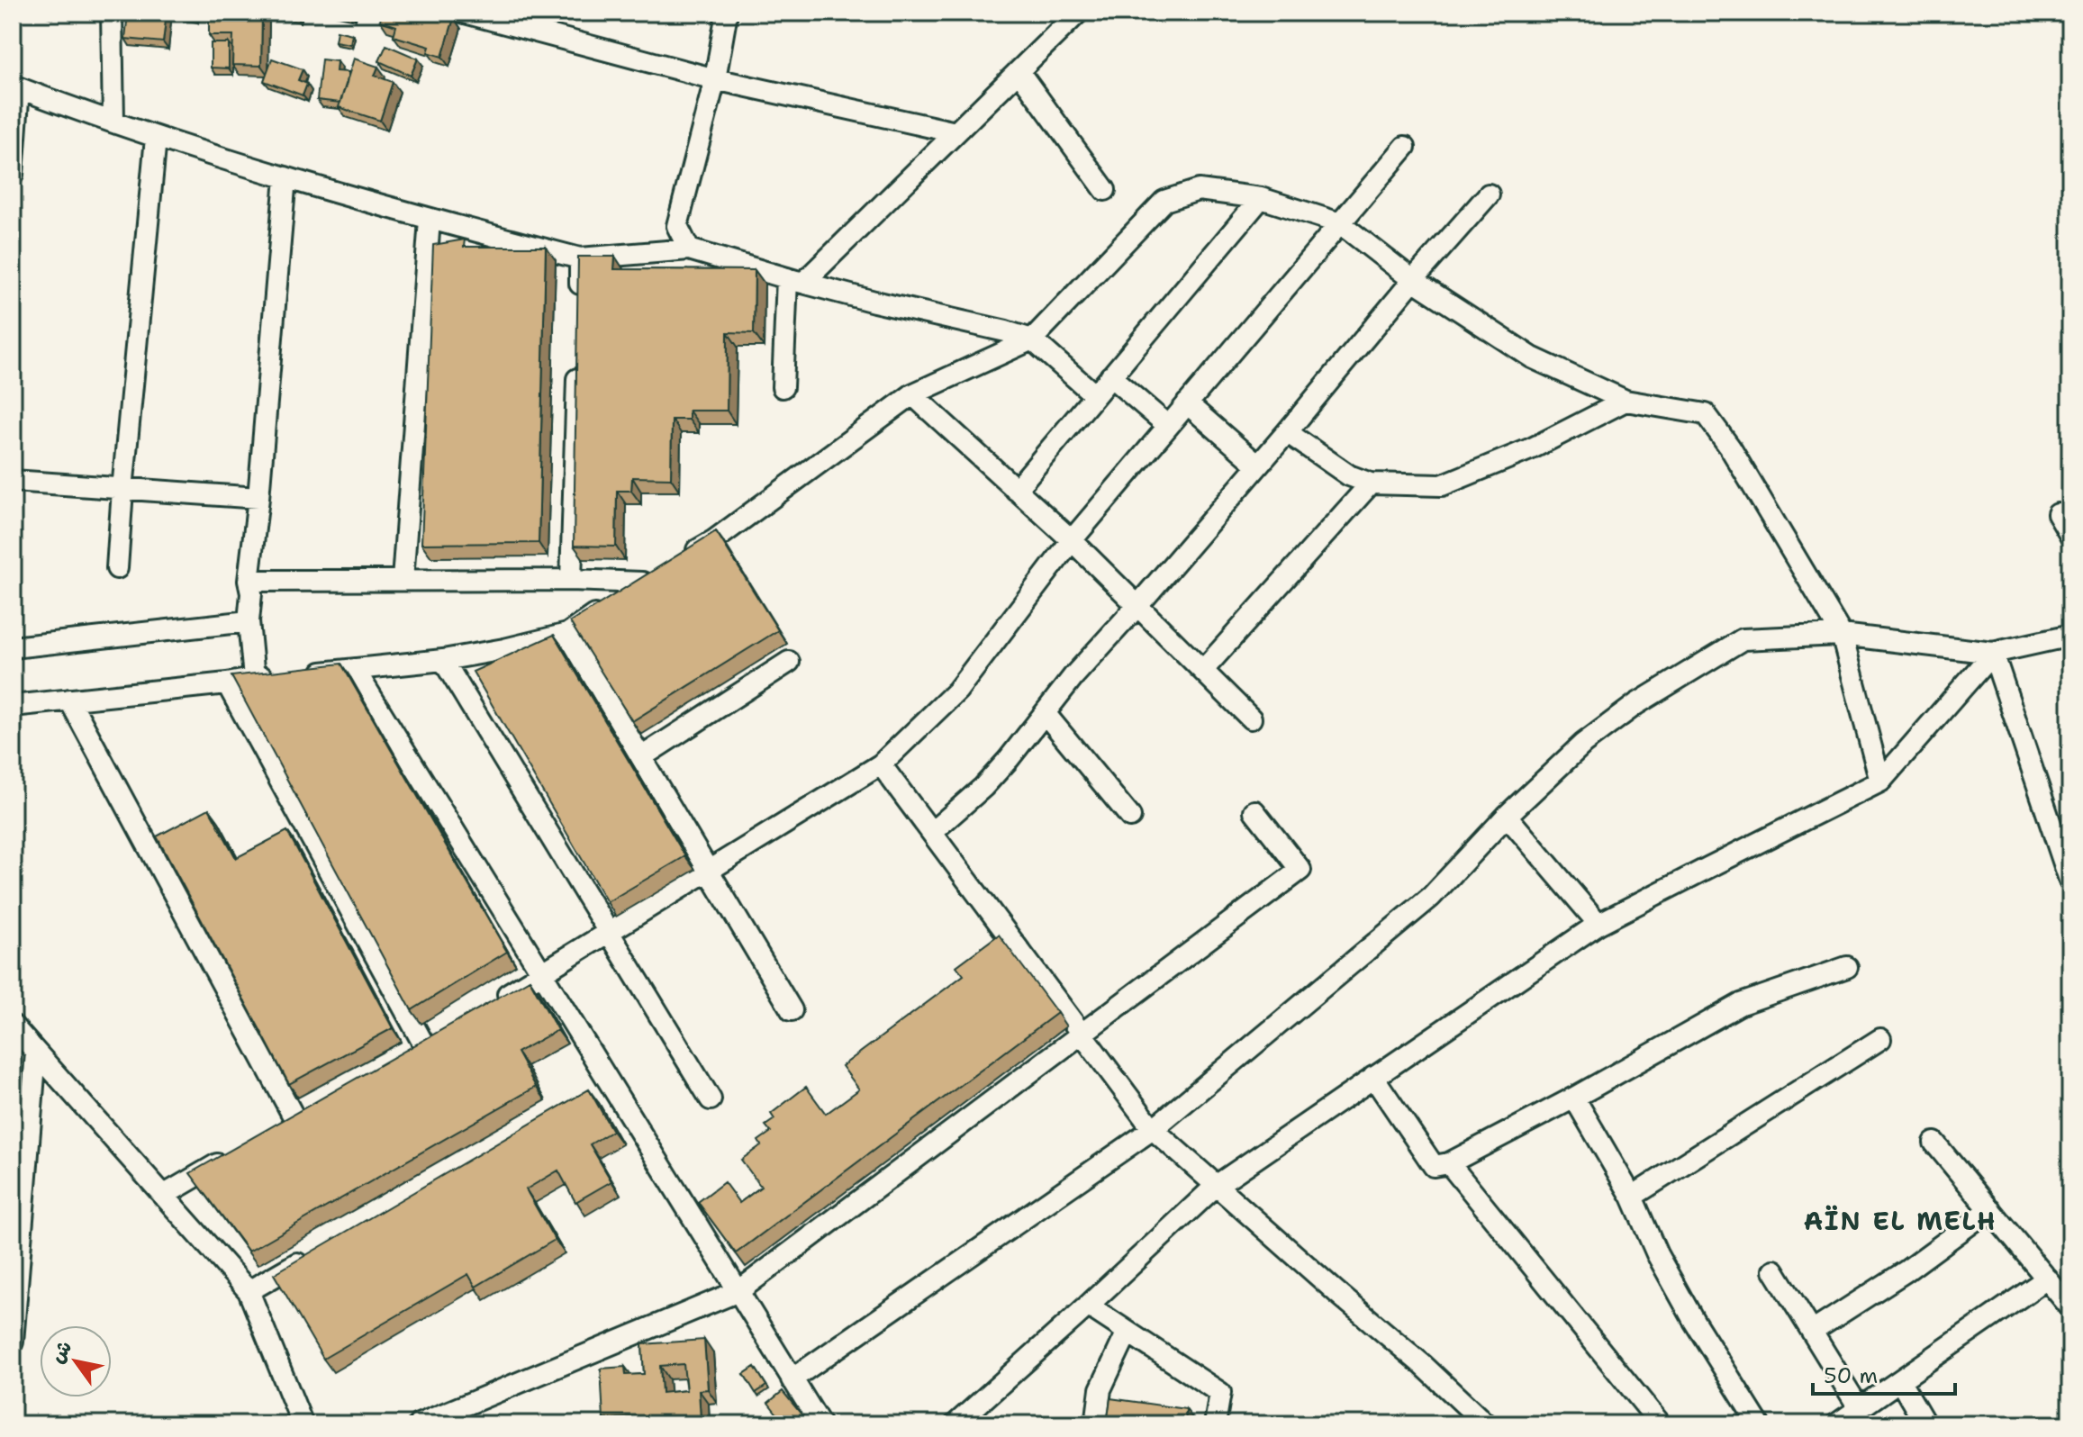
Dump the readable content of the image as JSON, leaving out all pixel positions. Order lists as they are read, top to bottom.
{
  "districts": ["AÏN EL MELH"],
  "scale_bar": "50 m",
  "north": "top left"
}
